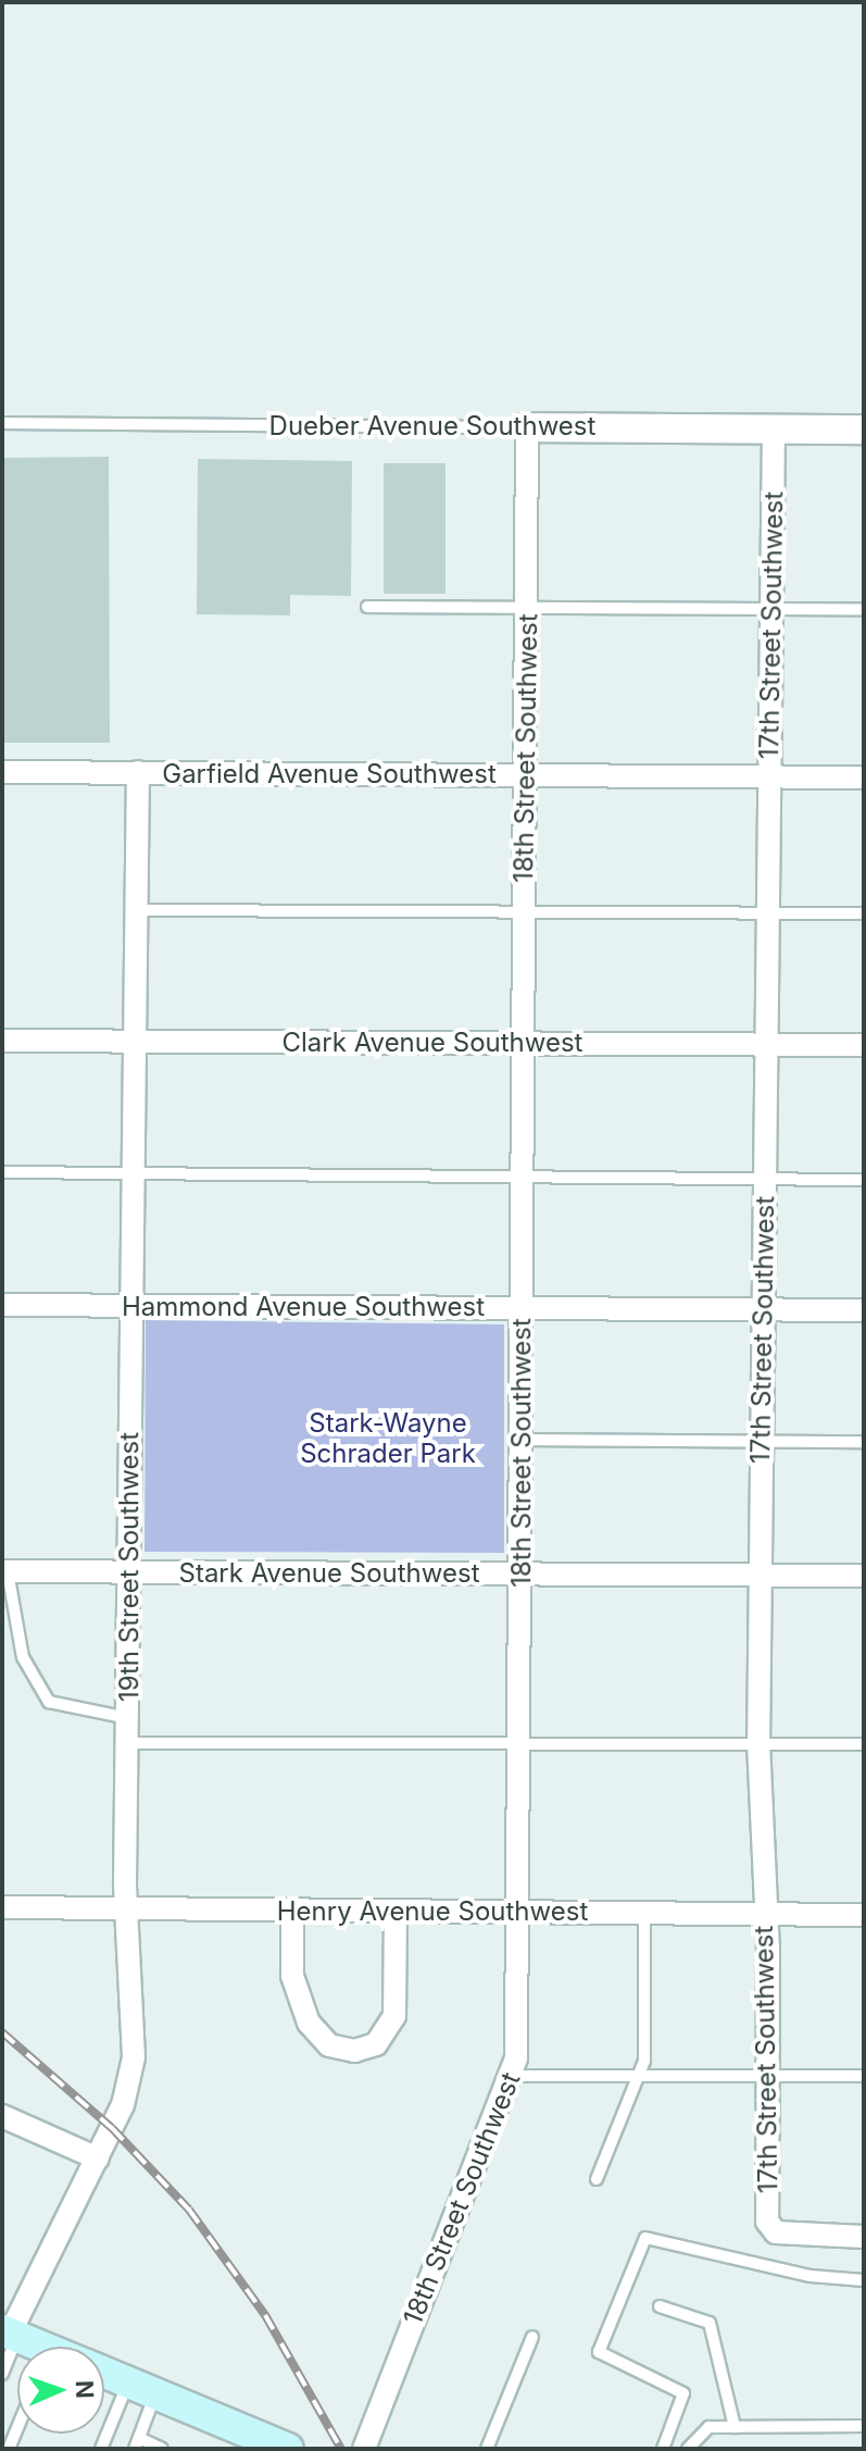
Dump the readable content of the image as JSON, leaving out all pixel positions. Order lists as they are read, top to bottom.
{
  "streets": {
    "street": [
      "Dueber Avenue Southwest",
      "17th Street Southwest",
      "18th Street Southwest",
      "Garfield Avenue Southwest",
      "Clark Avenue Southwest",
      "Hammond Avenue Southwest",
      "19th Street Southwest",
      "Stark Avenue Southwest",
      "Henry Avenue Southwest"
    ]
  },
  "crossings": [
    ["Dueber Avenue Southwest", "17th Street Southwest"],
    ["Dueber Avenue Southwest", "18th Street Southwest"],
    ["17th Street Southwest", "Garfield Avenue Southwest"],
    ["17th Street Southwest", "Clark Avenue Southwest"],
    ["17th Street Southwest", "Hammond Avenue Southwest"],
    ["17th Street Southwest", "Stark Avenue Southwest"],
    ["17th Street Southwest", "Henry Avenue Southwest"],
    ["18th Street Southwest", "Garfield Avenue Southwest"],
    ["18th Street Southwest", "Clark Avenue Southwest"],
    ["18th Street Southwest", "Hammond Avenue Southwest"],
    ["18th Street Southwest", "Stark Avenue Southwest"],
    ["18th Street Southwest", "Henry Avenue Southwest"],
    ["Garfield Avenue Southwest", "19th Street Southwest"],
    ["Clark Avenue Southwest", "19th Street Southwest"],
    ["Hammond Avenue Southwest", "19th Street Southwest"],
    ["19th Street Southwest", "Stark Avenue Southwest"],
    ["19th Street Southwest", "Henry Avenue Southwest"]
  ],
  "parks": ["Stark-Wayne Schrader Park"],
  "north": "right"
}
